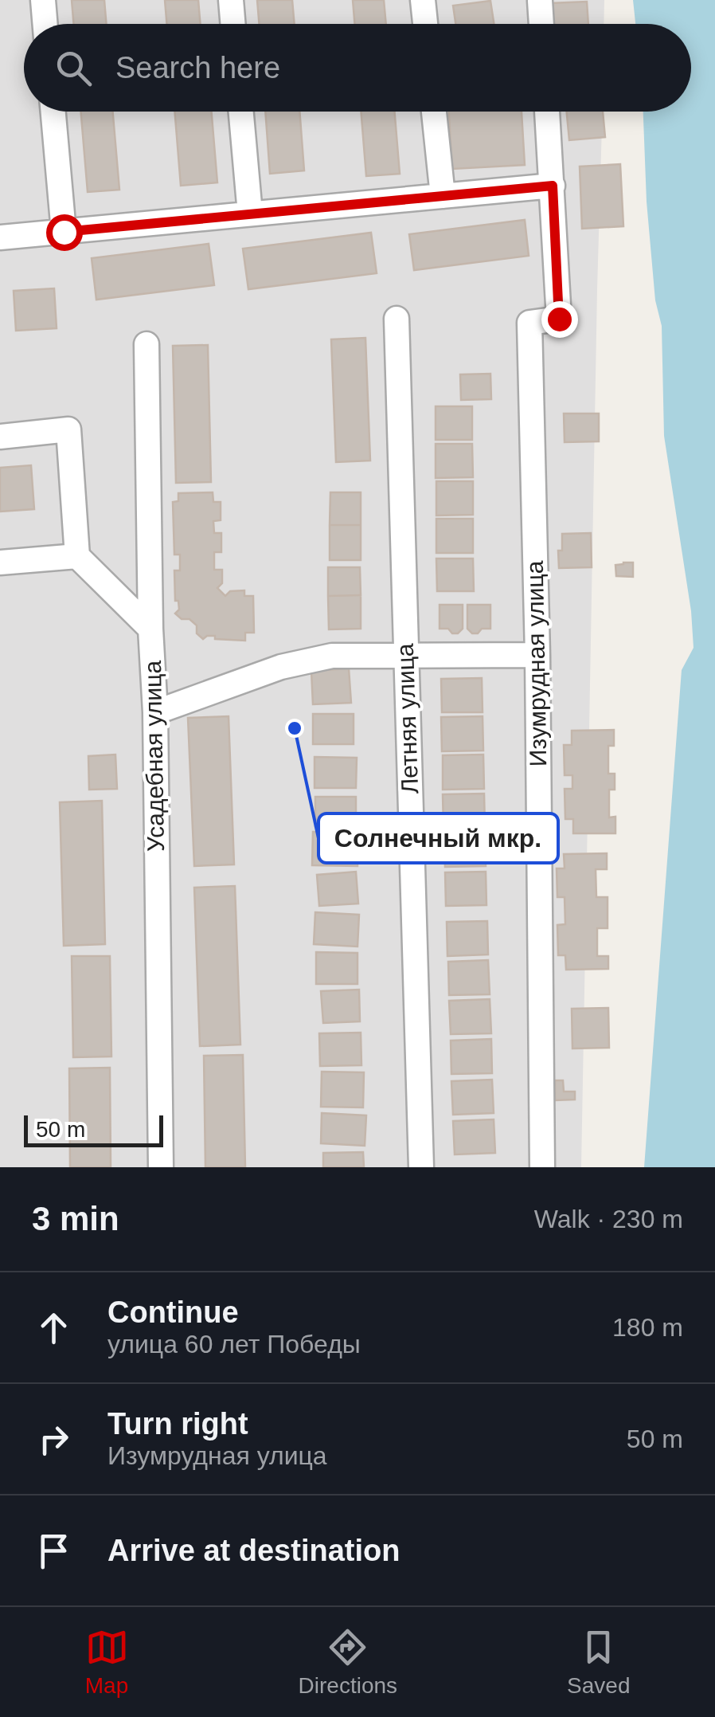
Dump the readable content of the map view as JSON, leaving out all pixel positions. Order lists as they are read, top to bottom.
{
  "streets": {
    "street": ["Изумрудная улица", "Летняя улица", "Усадебная улица"]
  },
  "places": ["Солнечный мкр."],
  "scale_bar": "50 m",
  "page": {
    "search": "Search here",
    "scale": "50 m",
    "heading": ["3 min", "Walk · 230 m"],
    "list": [
      ["Continue", "улица 60 лет Победы", "180 m"],
      ["Turn right", "Изумрудная улица", "50 m"],
      "Arrive at destination"
    ],
    "nav": ["Map", "Directions", "Saved"]
  }
}
